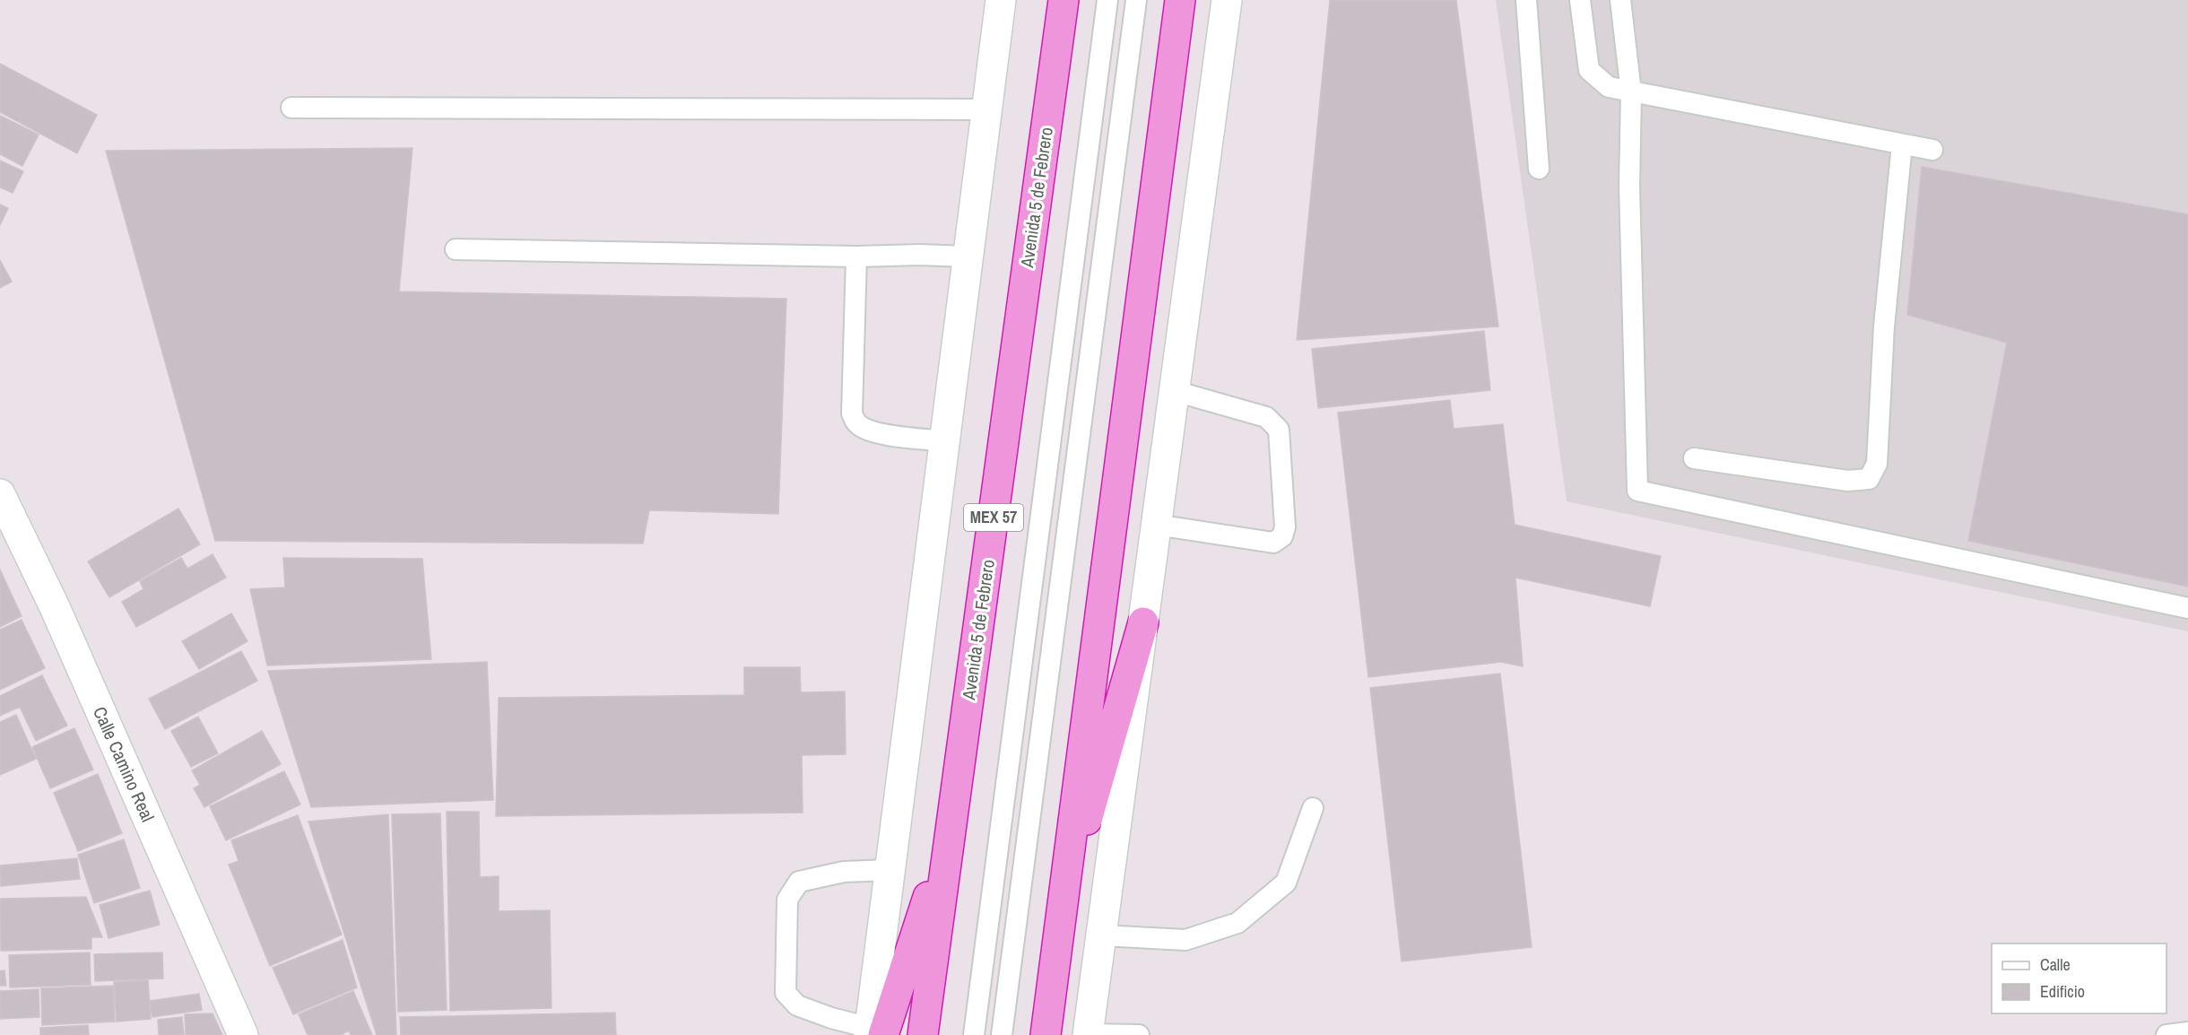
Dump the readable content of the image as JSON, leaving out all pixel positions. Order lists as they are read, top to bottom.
{
  "streets": {
    "highway": ["Avenida 5 de Febrero", "MEX 57"],
    "main road": ["Calle Camino Real"]
  },
  "legend": ["Calle", "Edificio"]
}
